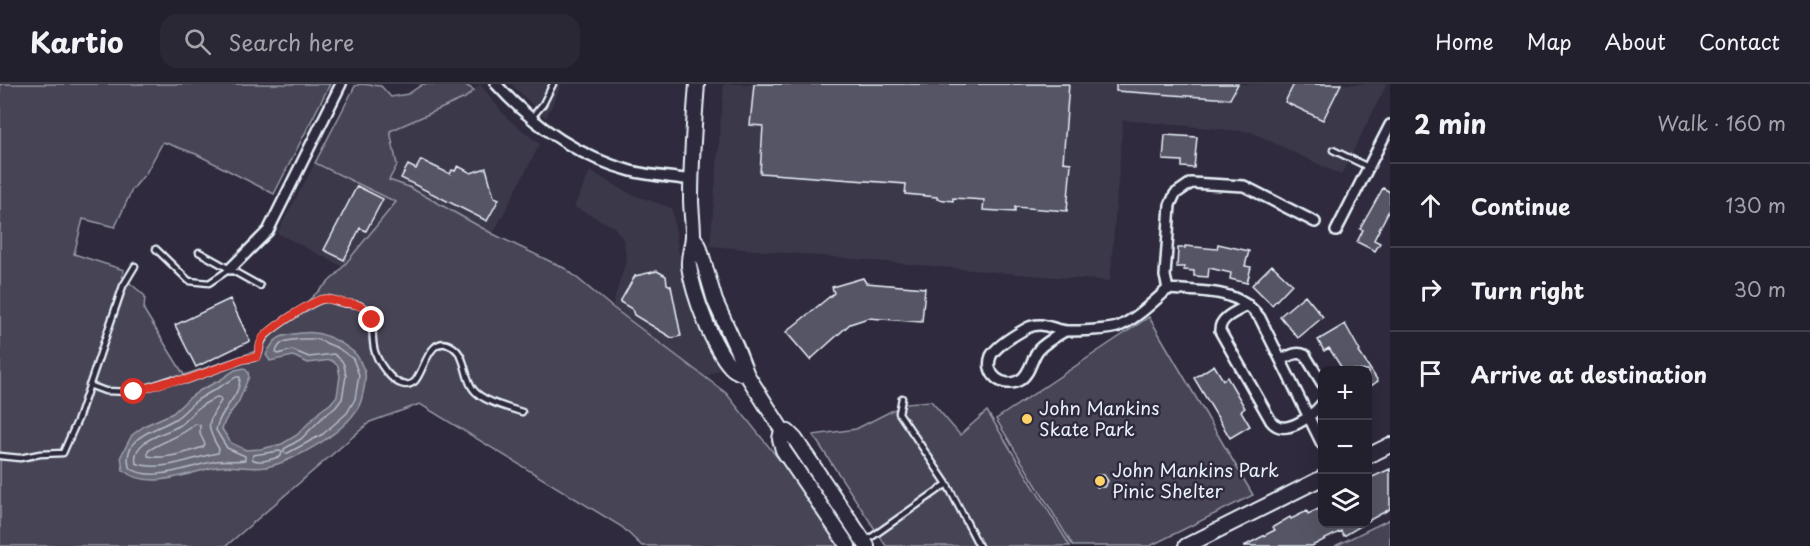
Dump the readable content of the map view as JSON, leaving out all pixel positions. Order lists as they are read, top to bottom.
{
  "places": ["John Mankins Skate Park", "John Mankins Park Pinic Shelter"],
  "page": {
    "header": "Kartio",
    "search": "Search here",
    "nav": [
      "Home",
      "Map",
      "About",
      "Contact"
    ],
    "heading": ["2 min", "Walk · 160 m"],
    "list": [
      ["Continue", "130 m"],
      ["Turn right", "30 m"],
      "Arrive at destination"
    ],
    "map_buttons": ["+", "−"]
  }
}
